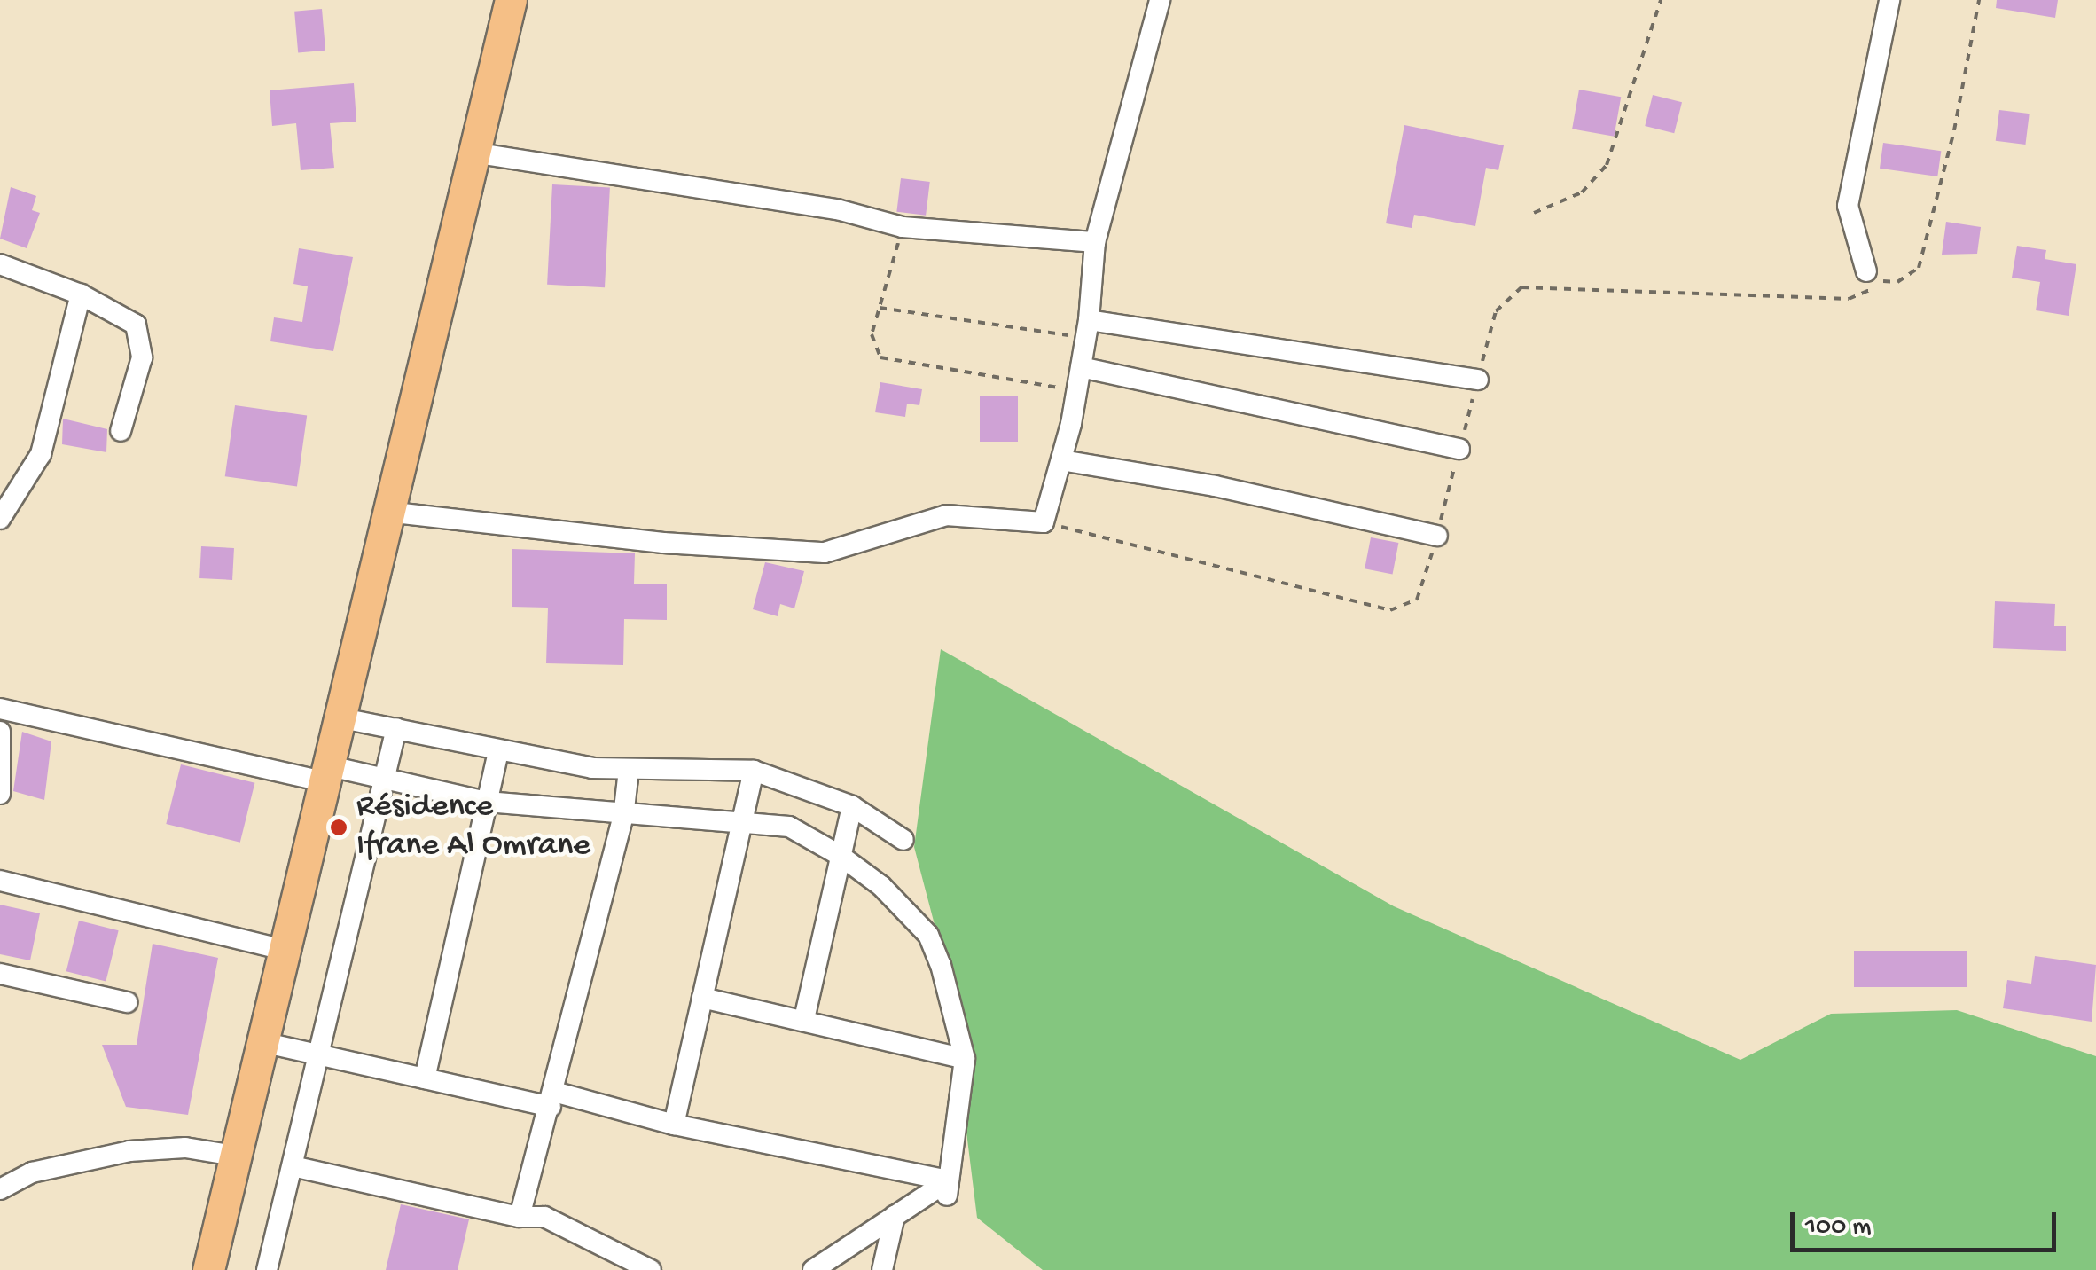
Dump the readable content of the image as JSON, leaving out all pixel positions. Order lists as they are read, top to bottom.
{
  "places": ["Résidence Ifrane Al Omrane"],
  "scale_bar": "100 m"
}
